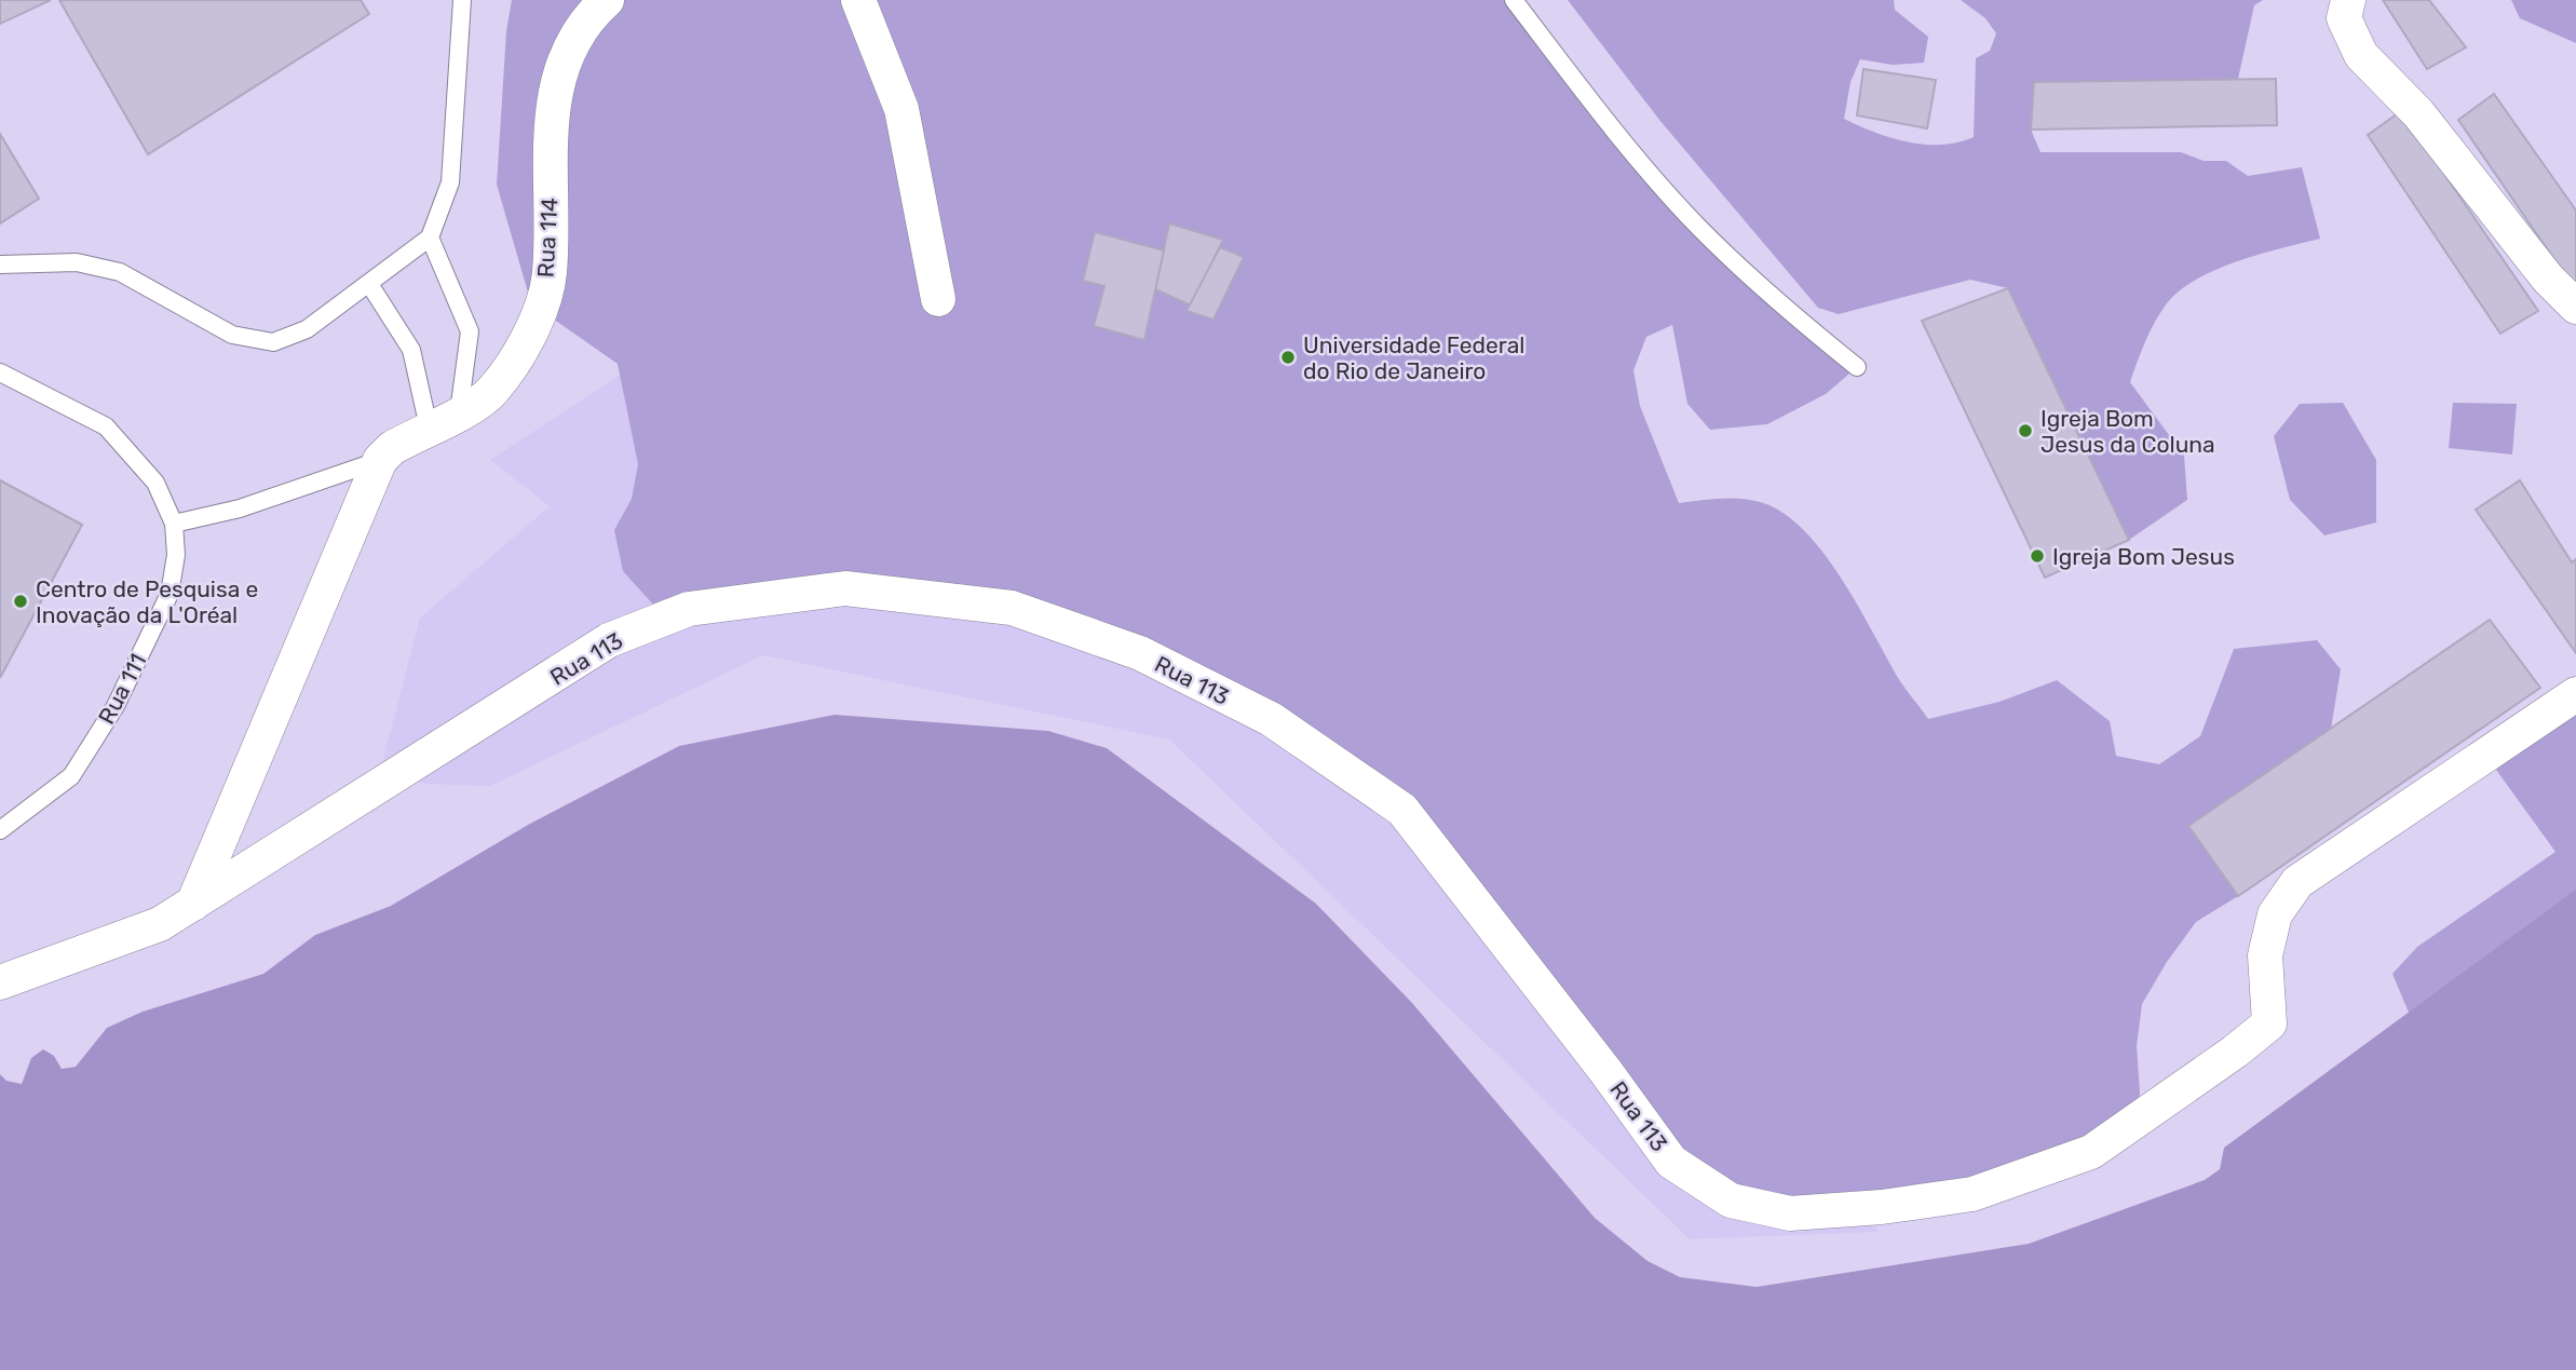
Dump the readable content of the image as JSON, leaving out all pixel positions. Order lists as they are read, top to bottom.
{
  "streets": {
    "street": ["Rua 114", "Rua 113"],
    "lane": ["Rua 111"]
  },
  "places": [
    "Universidade Federal do Rio de Janeiro",
    "Igreja Bom Jesus da Coluna",
    "Igreja Bom Jesus",
    "Centro de Pesquisa e Inovação da L'Oréal"
  ]
}
